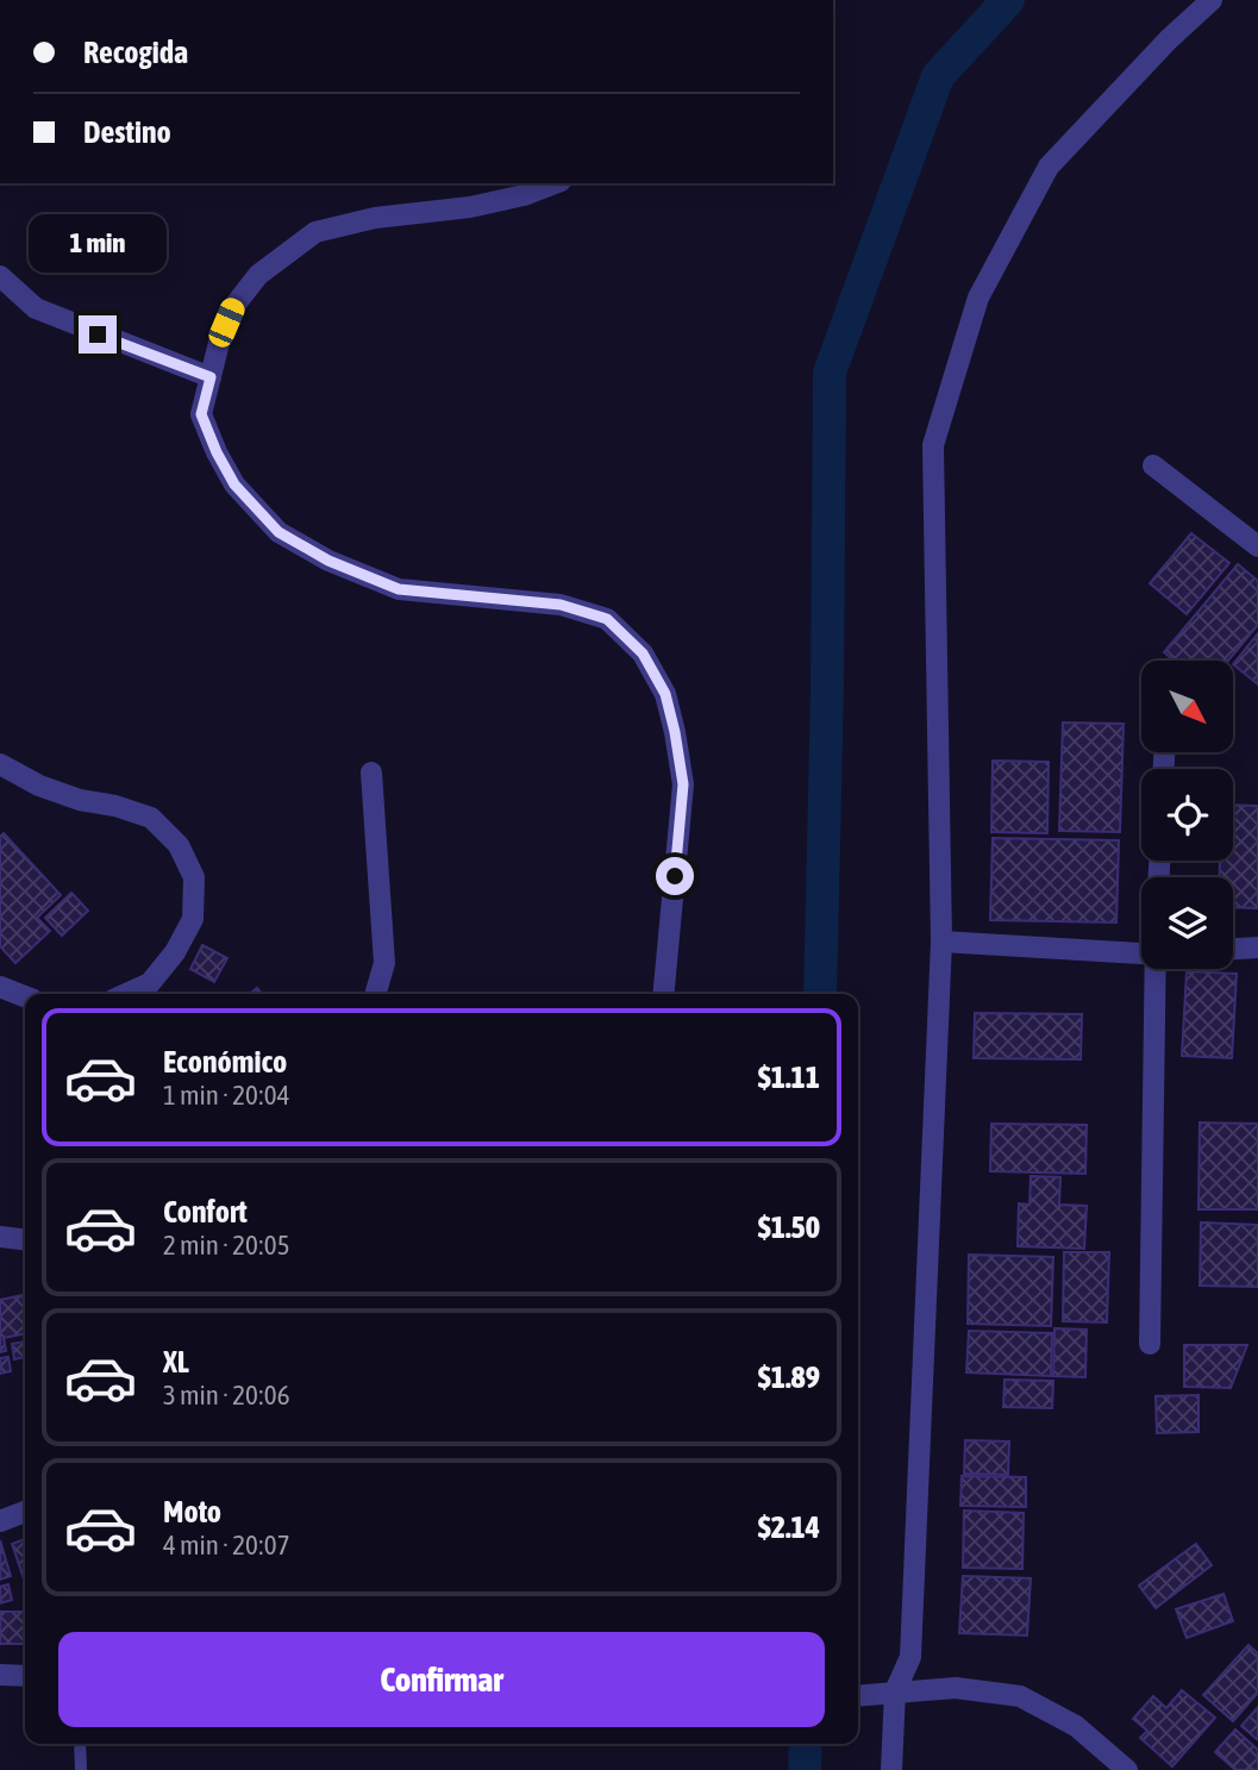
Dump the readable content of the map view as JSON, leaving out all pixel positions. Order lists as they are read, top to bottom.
{
  "north": "bottom right",
  "page": {
    "banner": ["Recogida", "Destino"],
    "bubble": "1 min",
    "list": [
      {
        "name": "Económico",
        "note": "1 min · 20:04",
        "value": "$1.11"
      },
      {
        "name": "Confort",
        "note": "2 min · 20:05",
        "value": "$1.50"
      },
      {
        "name": "XL",
        "note": "3 min · 20:06",
        "value": "$1.89"
      },
      {
        "name": "Moto",
        "note": "4 min · 20:07",
        "value": "$2.14"
      }
    ],
    "buttons": "Confirmar"
  }
}
